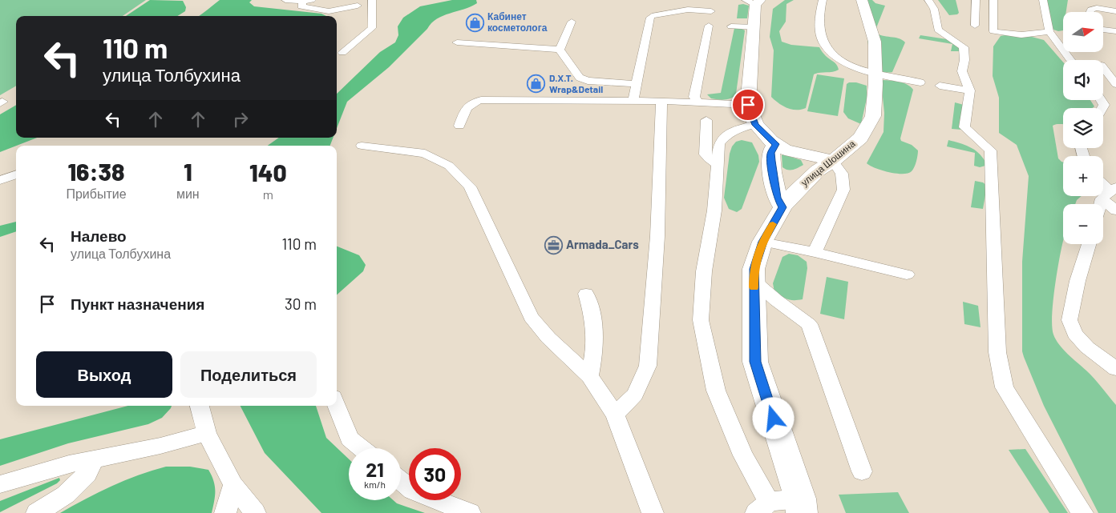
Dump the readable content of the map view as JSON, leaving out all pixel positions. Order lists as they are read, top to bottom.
{
  "streets": {
    "street": ["улица Шошина"]
  },
  "places": {
    "shop": ["Кабинет косметолога", "D.X.T. Wrap&Detail"],
    "office": ["Armada_Cars"]
  },
  "north": "right",
  "page": {
    "map_buttons": ["+", "−"],
    "turn": ["110 m", "улица Толбухина"],
    "eta": [
      "16:38",
      "Прибытие",
      "1",
      "мин",
      "140",
      "m"
    ],
    "list": [
      {
        "name": "Налево",
        "note": "улица Толбухина",
        "value": "110 m"
      },
      {
        "name": "Пункт назначения",
        "value": "30 m"
      }
    ],
    "buttons": ["Выход", "Поделиться"],
    "speed": "21 km/h",
    "limit": "30"
  }
}
